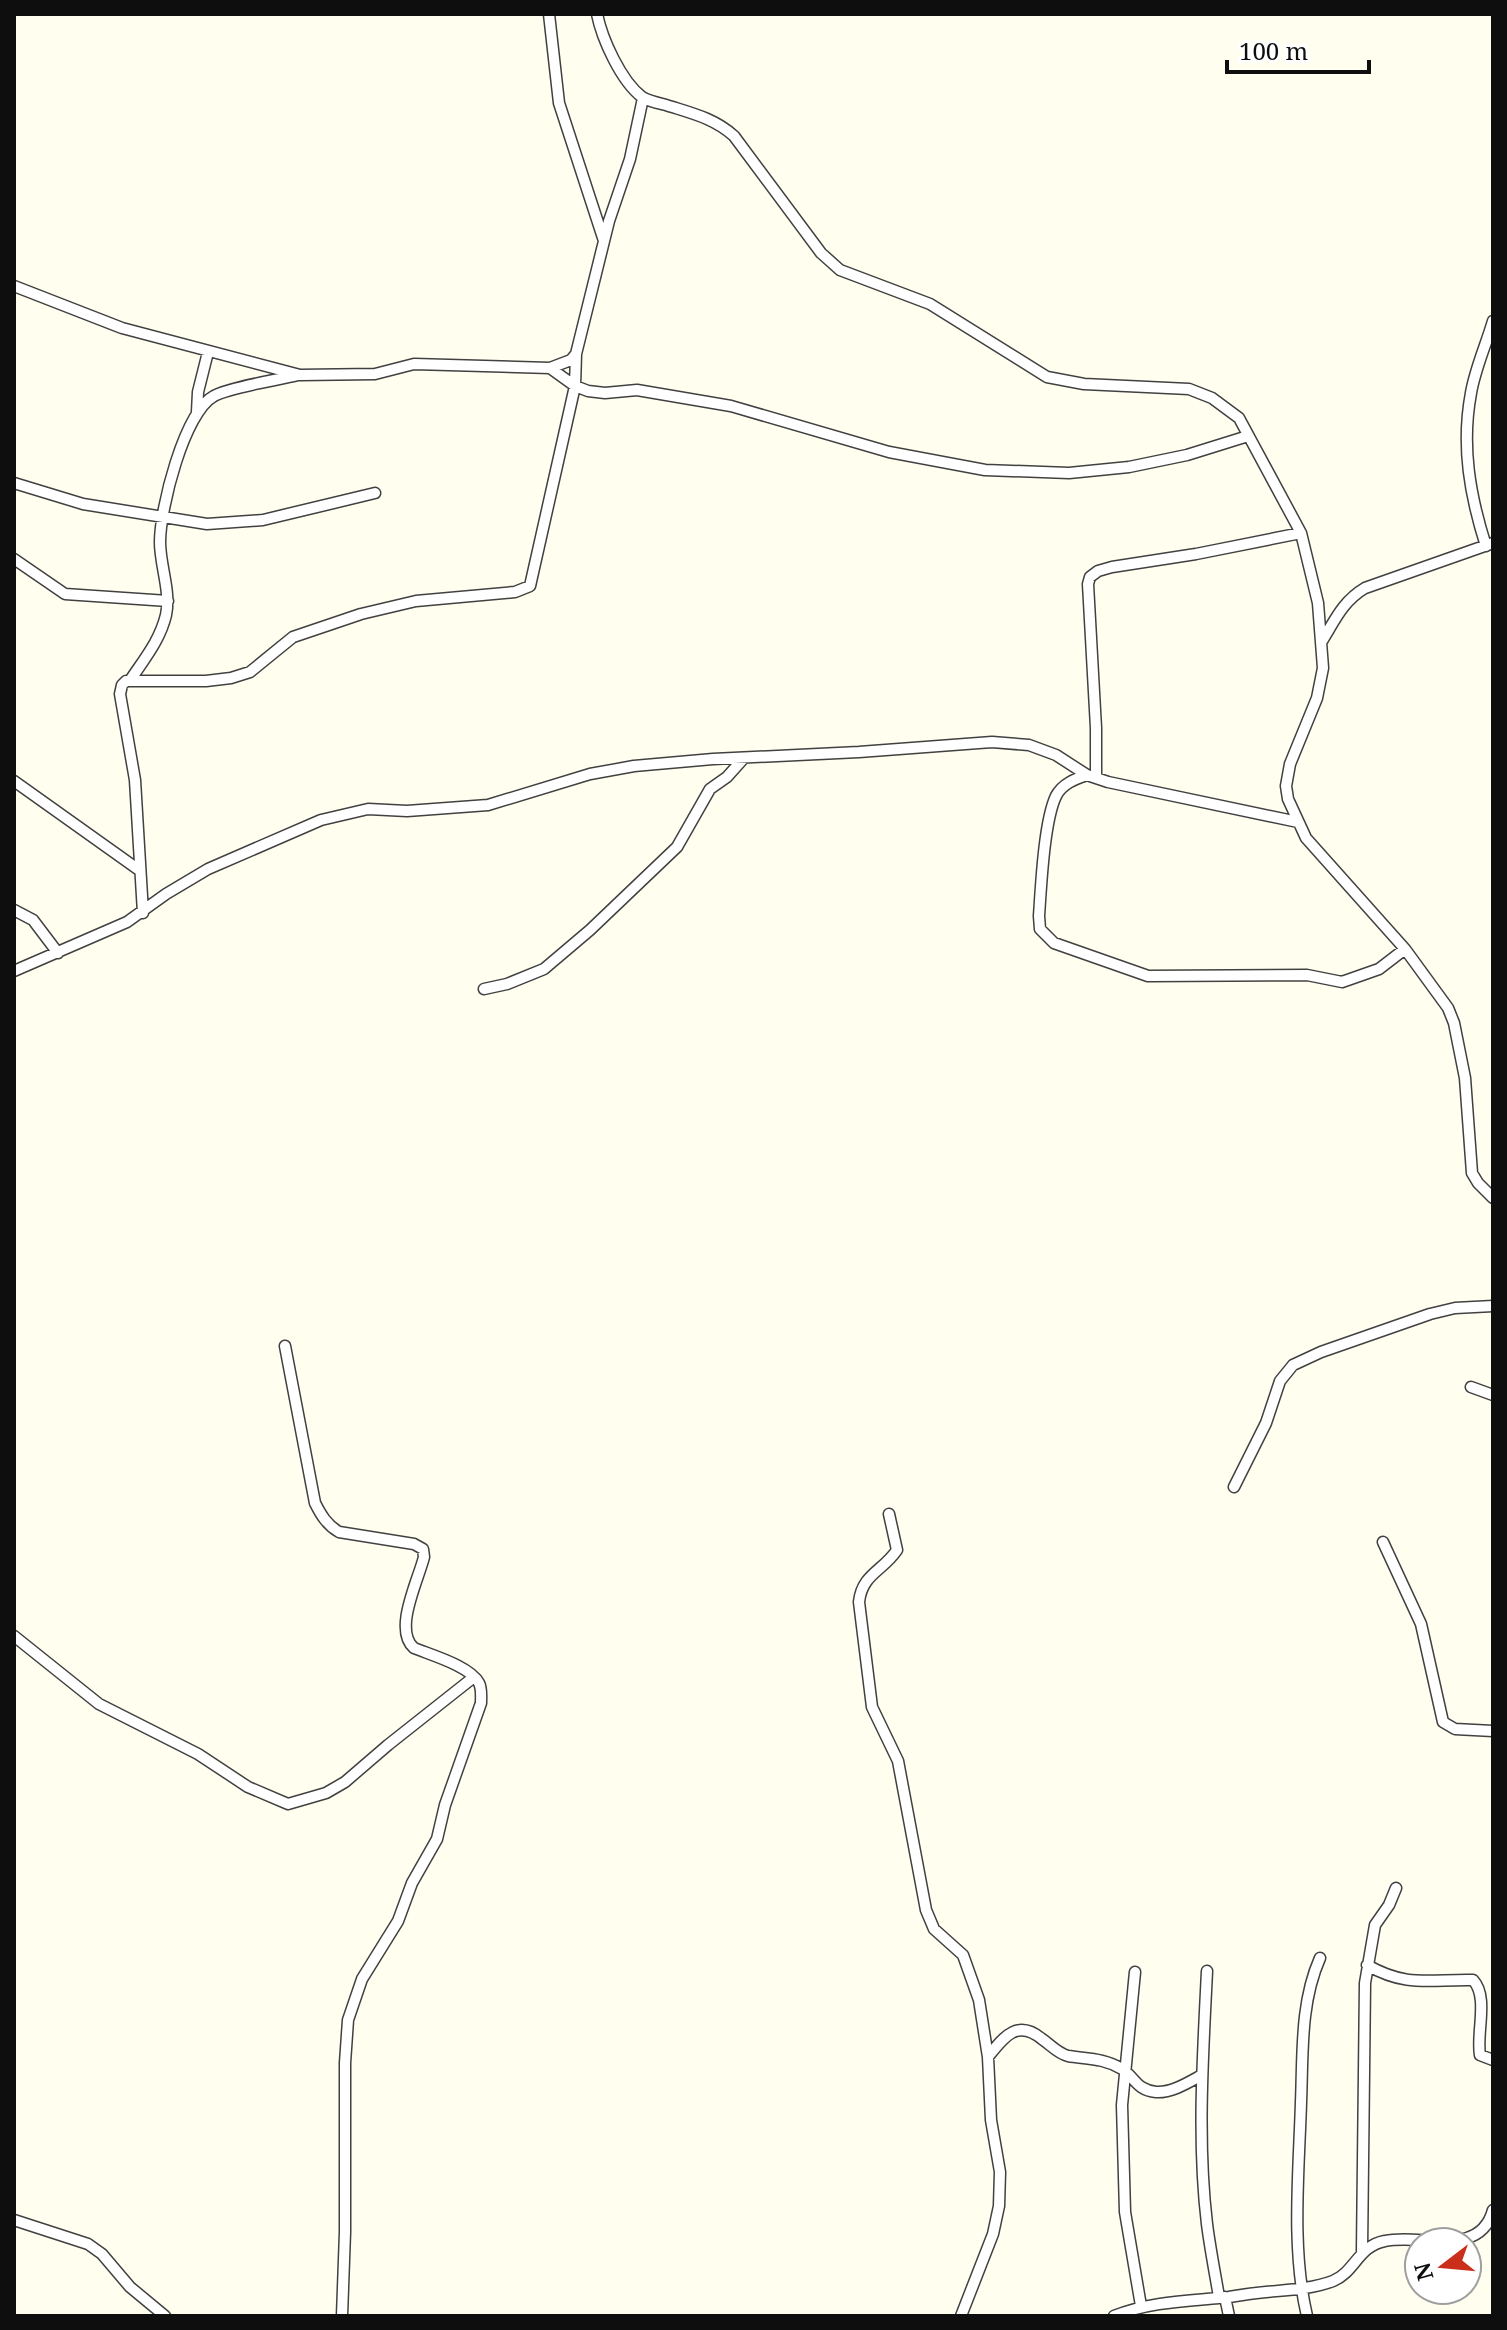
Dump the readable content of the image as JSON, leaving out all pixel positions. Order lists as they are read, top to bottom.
{
  "scale_bar": "100 m",
  "north": "left"
}
